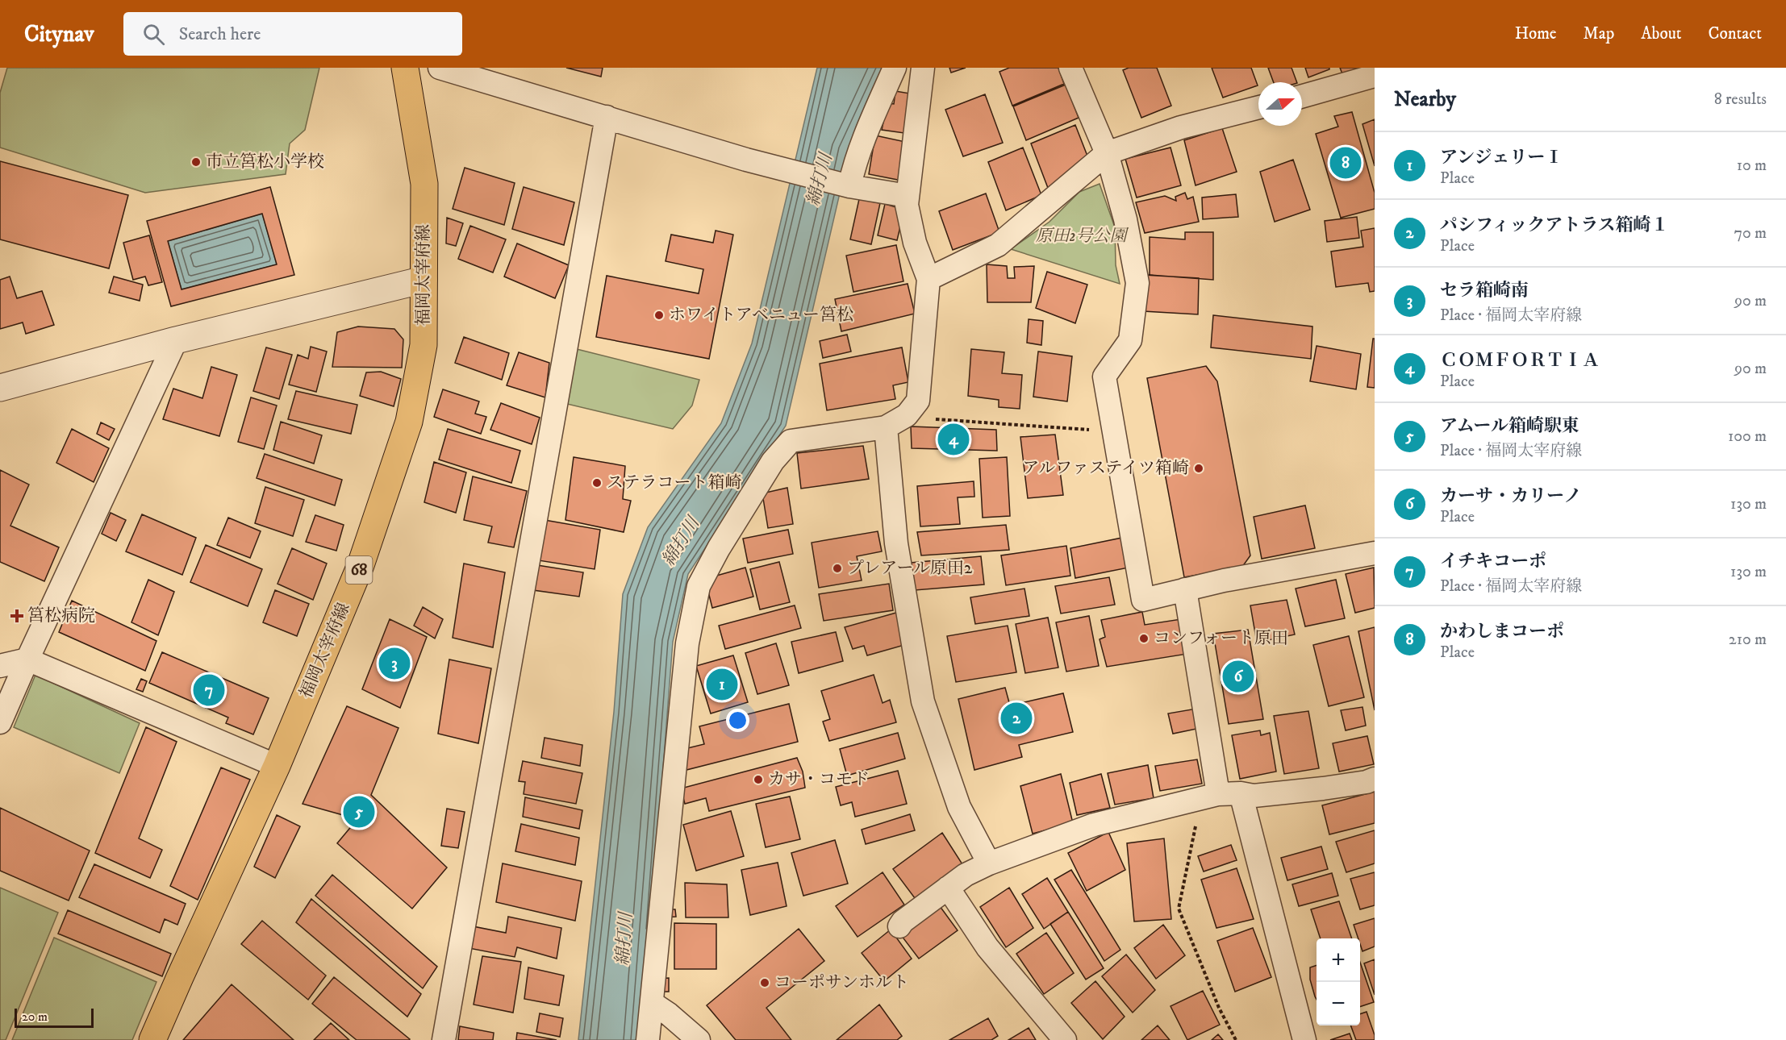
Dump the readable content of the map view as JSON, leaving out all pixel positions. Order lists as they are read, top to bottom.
{
  "streets": {
    "main road": ["福岡太宰府線", "68"]
  },
  "water": ["綿打川"],
  "parks": ["原田2号公園"],
  "places": {
    "other": [
      "市立筥松小学校",
      "ホワイトアベニュー筥松",
      "アルファステイツ箱崎",
      "ステラコート箱崎",
      "プレアール原田2",
      "コンフォート原田",
      "カサ・コモド",
      "コーポサンホルト"
    ],
    "health": ["筥松病院"]
  },
  "scale_bar": "20 m",
  "north": "right",
  "page": {
    "header": "Citynav",
    "search": "Search here",
    "nav": [
      "Home",
      "Map",
      "About",
      "Contact"
    ],
    "heading": ["Nearby", "8 results"],
    "list": [
      {
        "mark": "1",
        "name": "アンジェリーⅠ",
        "note": "Place",
        "value": "10 m"
      },
      {
        "mark": "2",
        "name": "パシフィックアトラス箱崎１",
        "note": "Place",
        "value": "70 m"
      },
      {
        "mark": "3",
        "name": "セラ箱崎南",
        "note": "Place · 福岡太宰府線",
        "value": "90 m"
      },
      {
        "mark": "4",
        "name": "ＣＯＭＦＯＲＴＩＡ",
        "note": "Place",
        "value": "90 m"
      },
      {
        "mark": "5",
        "name": "アムール箱崎駅東",
        "note": "Place · 福岡太宰府線",
        "value": "100 m"
      },
      {
        "mark": "6",
        "name": "カーサ・カリーノ",
        "note": "Place",
        "value": "130 m"
      },
      {
        "mark": "7",
        "name": "イチキコーポ",
        "note": "Place · 福岡太宰府線",
        "value": "130 m"
      },
      {
        "mark": "8",
        "name": "かわしまコーポ",
        "note": "Place",
        "value": "210 m"
      }
    ],
    "pins": [
      "8",
      "4",
      "3",
      "6",
      "1",
      "7",
      "2",
      "5"
    ],
    "map_buttons": ["+", "−"],
    "scale": "20 m"
  }
}
